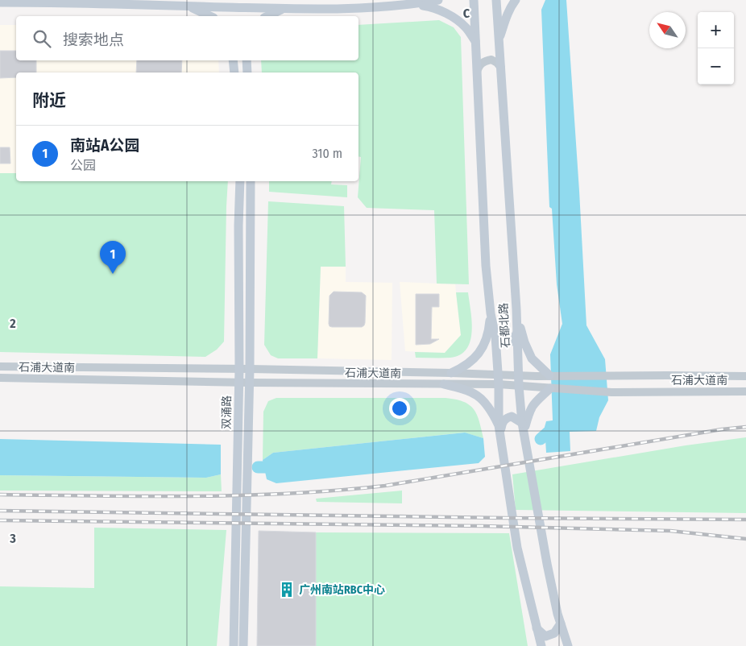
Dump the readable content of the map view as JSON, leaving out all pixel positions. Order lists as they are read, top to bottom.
{
  "streets": {
    "main road": ["石都北路", "双涌路"],
    "street": ["石浦大道南"]
  },
  "crossings": [
    ["石都北路", "石浦大道南"],
    ["石浦大道南", "双涌路"]
  ],
  "places": {
    "building": ["广州南站RBC中心"]
  },
  "north": "top left",
  "page": {
    "map_buttons": ["+", "−"],
    "search": "搜索地点",
    "heading": "附近",
    "list": [
      {
        "mark": "1",
        "name": "南站A公园",
        "note": "公园",
        "value": "310 m"
      }
    ],
    "pins": "1"
  },
  "grid": {
    "columns": ["C"],
    "rows": ["2", "3"]
  }
}
